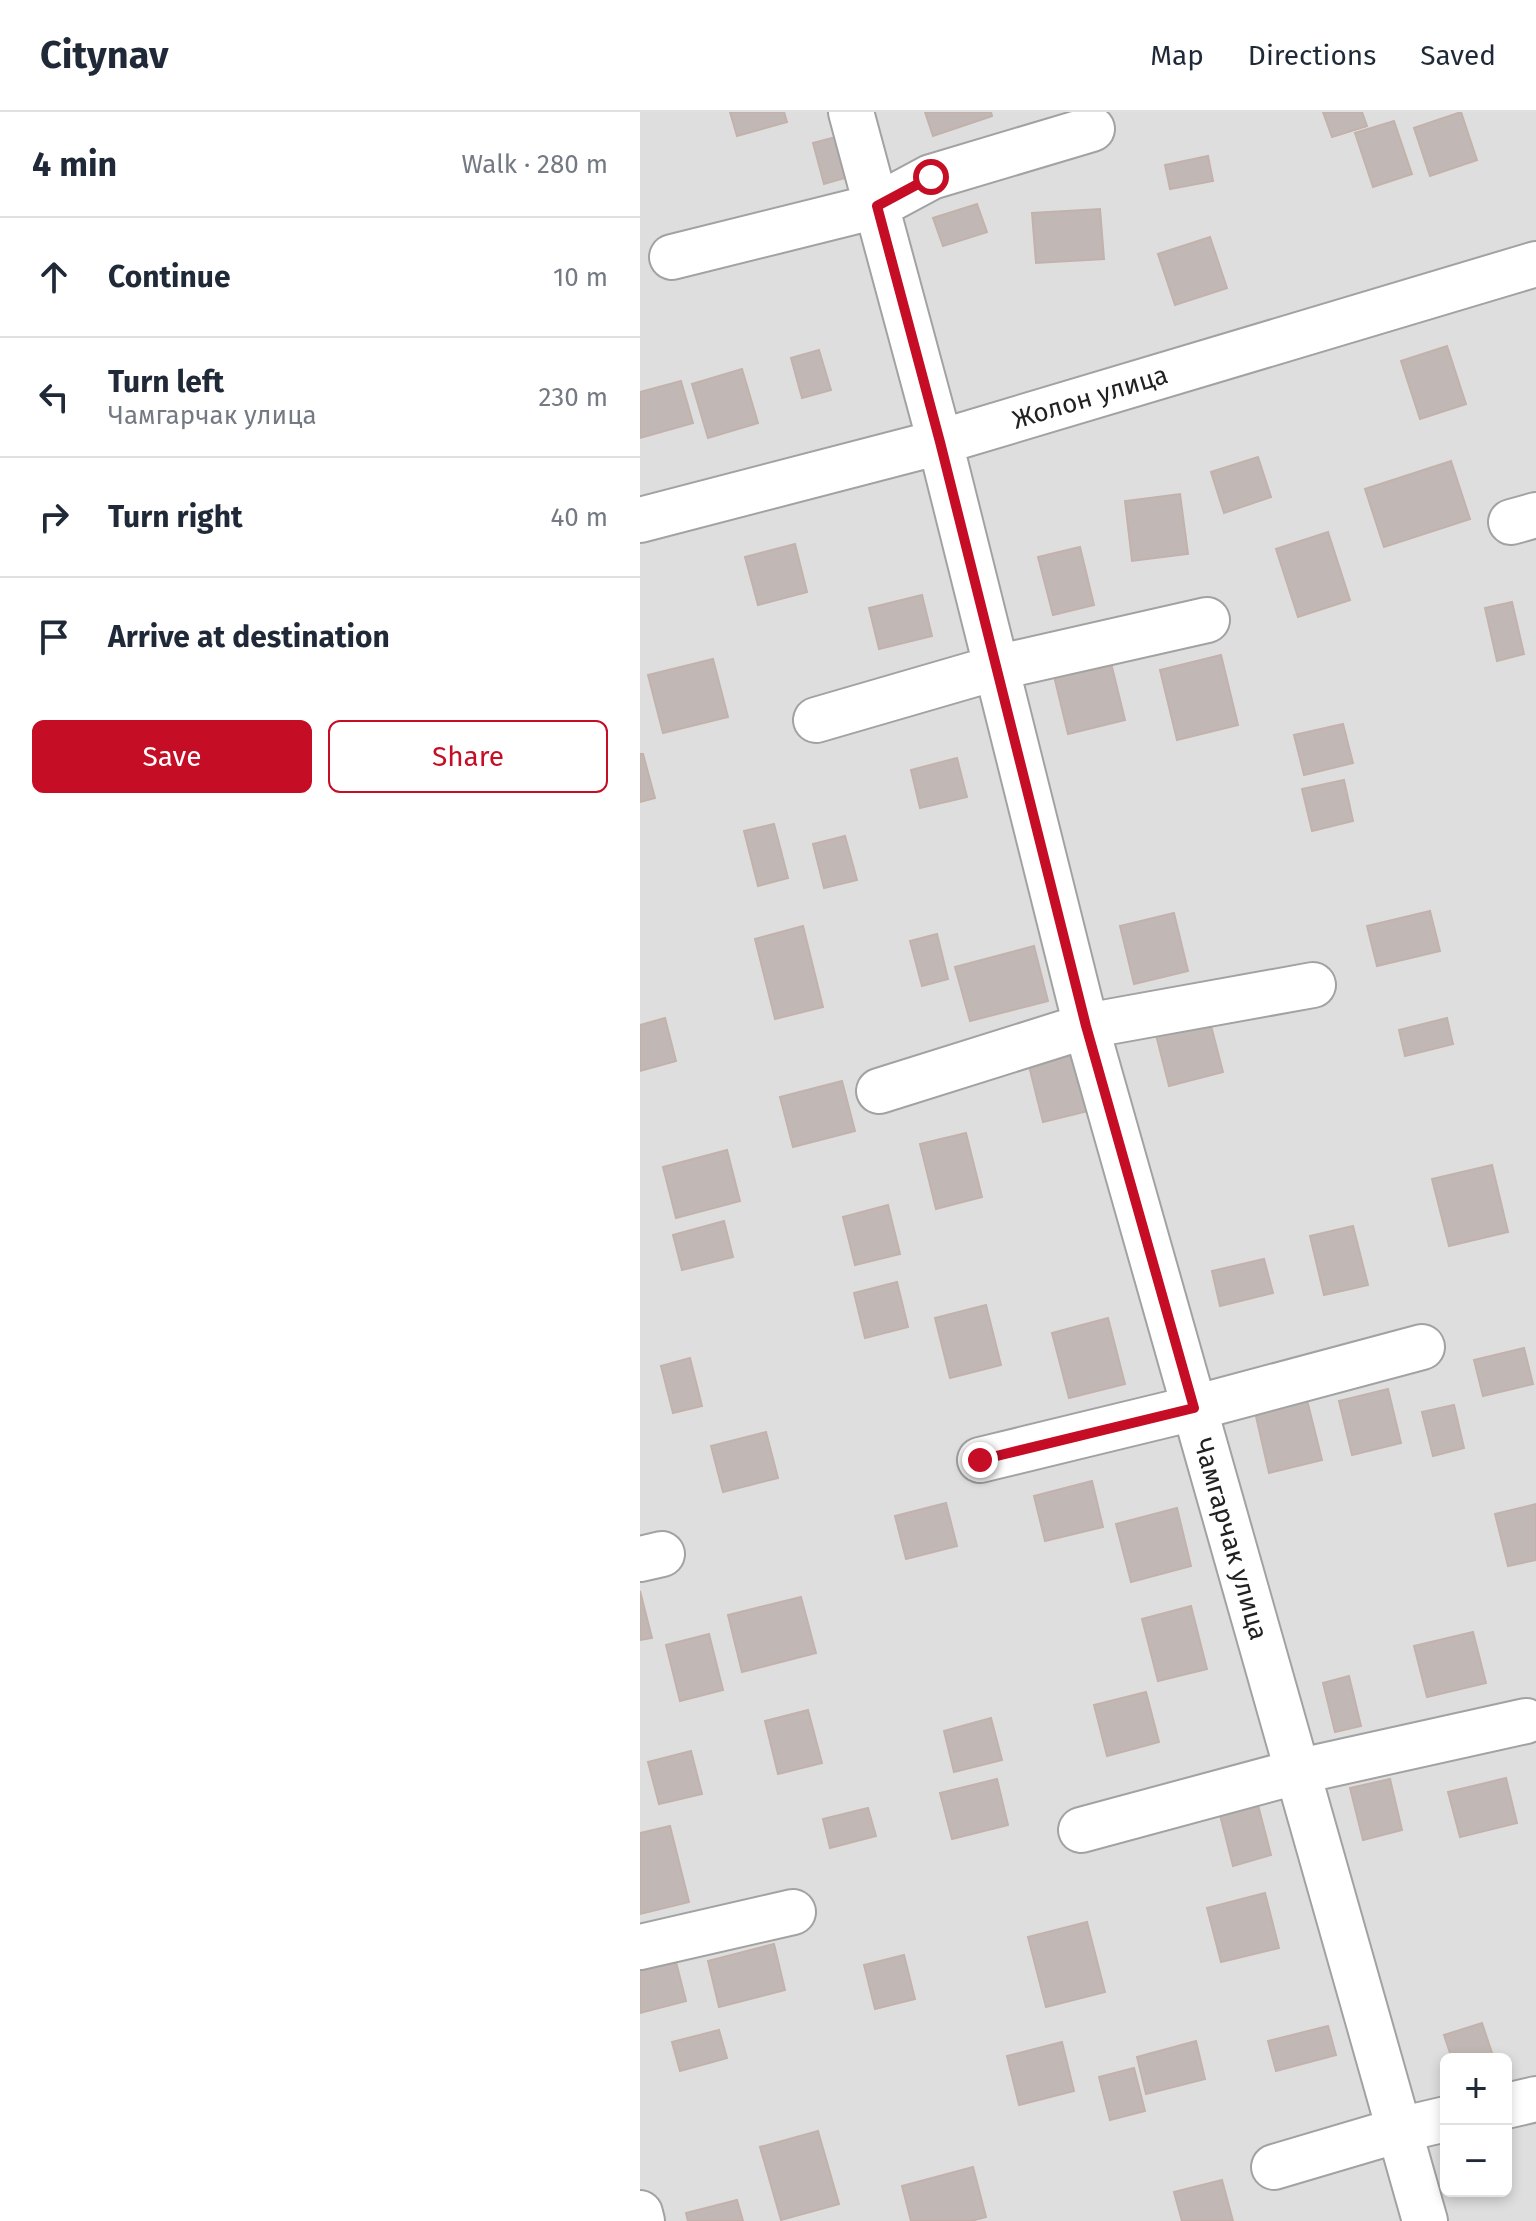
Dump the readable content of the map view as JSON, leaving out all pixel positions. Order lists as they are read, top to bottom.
{
  "streets": {
    "street": ["Жолон улица", "Чамгарчак улица"]
  },
  "crossings": [
    ["Жолон улица", "Чамгарчак улица"]
  ],
  "page": {
    "header": "Citynav",
    "nav": ["Map", "Directions", "Saved"],
    "heading": ["4 min", "Walk · 280 m"],
    "list": [
      ["Continue", "10 m"],
      ["Turn left", "Чамгарчак улица", "230 m"],
      ["Turn right", "40 m"],
      "Arrive at destination"
    ],
    "buttons": ["Save", "Share"],
    "map_buttons": ["+", "−"]
  }
}
